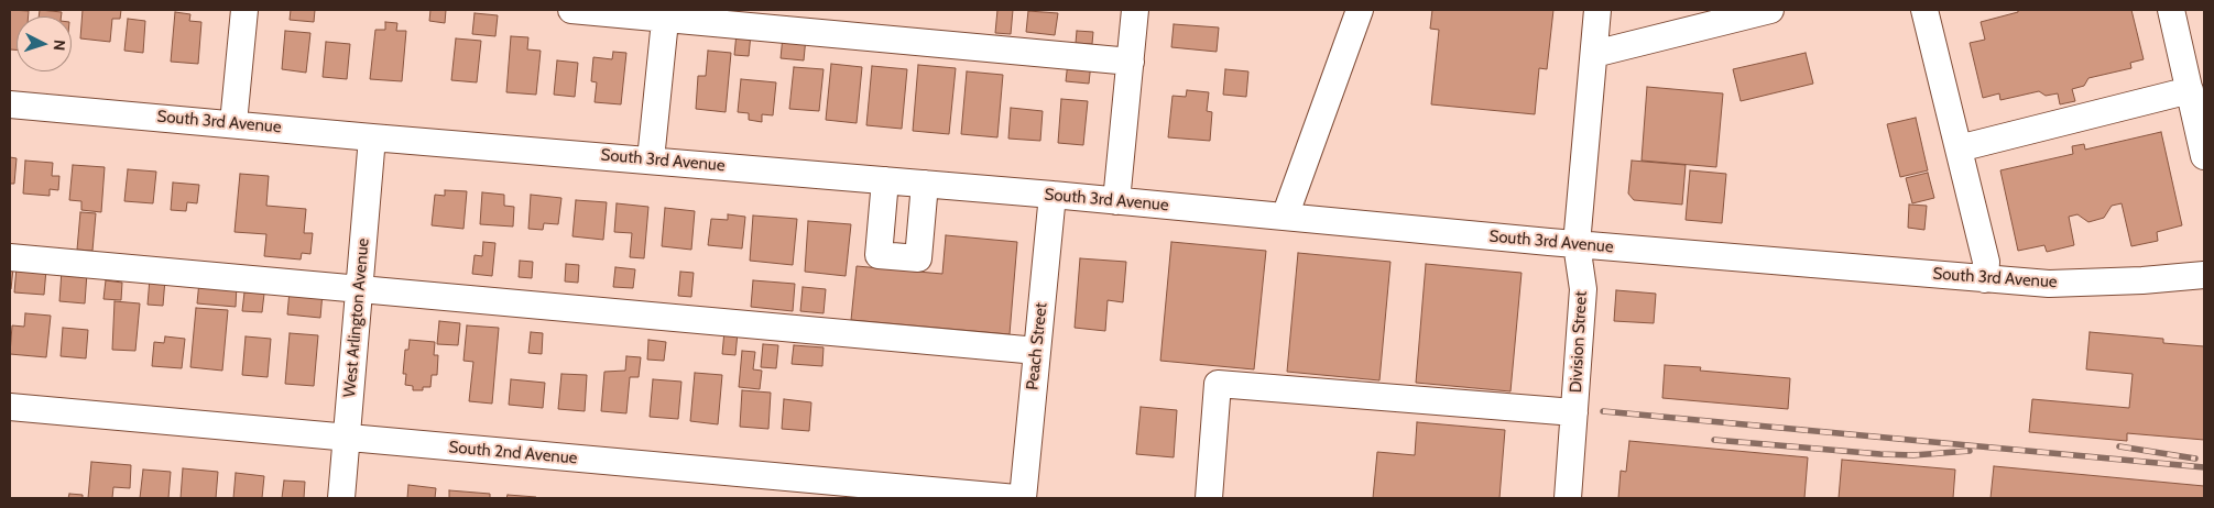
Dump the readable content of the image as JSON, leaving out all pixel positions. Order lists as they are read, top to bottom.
{
  "streets": {
    "street": [
      "South 3rd Avenue",
      "West Arlington Avenue",
      "Division Street",
      "Peach Street",
      "South 2nd Avenue"
    ]
  },
  "crossings": [
    ["South 3rd Avenue", "West Arlington Avenue"],
    ["South 3rd Avenue", "Division Street"],
    ["South 3rd Avenue", "Peach Street"],
    ["West Arlington Avenue", "South 2nd Avenue"]
  ],
  "north": "right"
}
